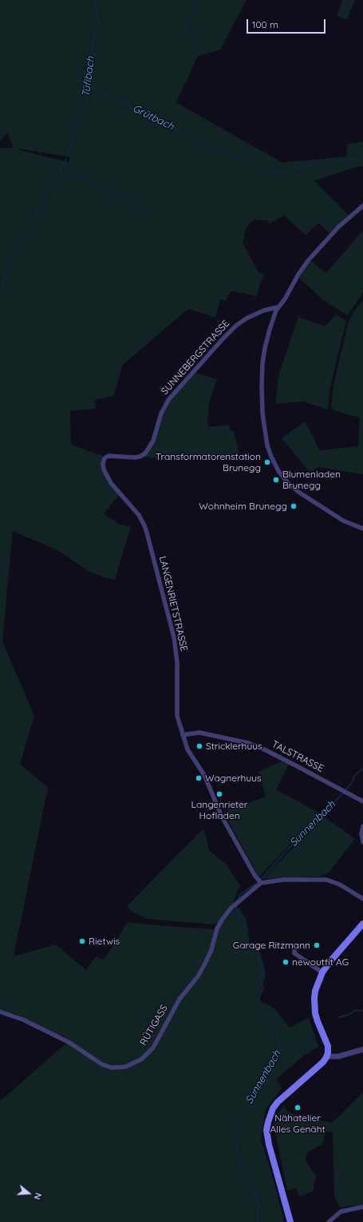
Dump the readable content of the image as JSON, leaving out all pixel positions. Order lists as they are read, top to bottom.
{
  "streets": {
    "street": [
      "SUNNEBERGSTRASSE",
      "LANGENRIETSTRASSE",
      "TALSTRASSE",
      "RÜTIGASS"
    ]
  },
  "crossings": [
    ["SUNNEBERGSTRASSE", "LANGENRIETSTRASSE"],
    ["LANGENRIETSTRASSE", "TALSTRASSE"],
    ["LANGENRIETSTRASSE", "RÜTIGASS"]
  ],
  "water": ["Tüfibach", "Grütbach", "Sunnenbach"],
  "places": [
    "Transformatorenstation Brunegg",
    "Blumenladen Brunegg",
    "Wohnheim Brunegg",
    "Stricklerhuus",
    "Wagnerhuus",
    "Langenrieter Hofladen",
    "Rietwis",
    "Garage Ritzmann",
    "newoutfit AG",
    "Nähatelier Alles Genäht"
  ],
  "scale_bar": "100 m",
  "north": "right"
}
